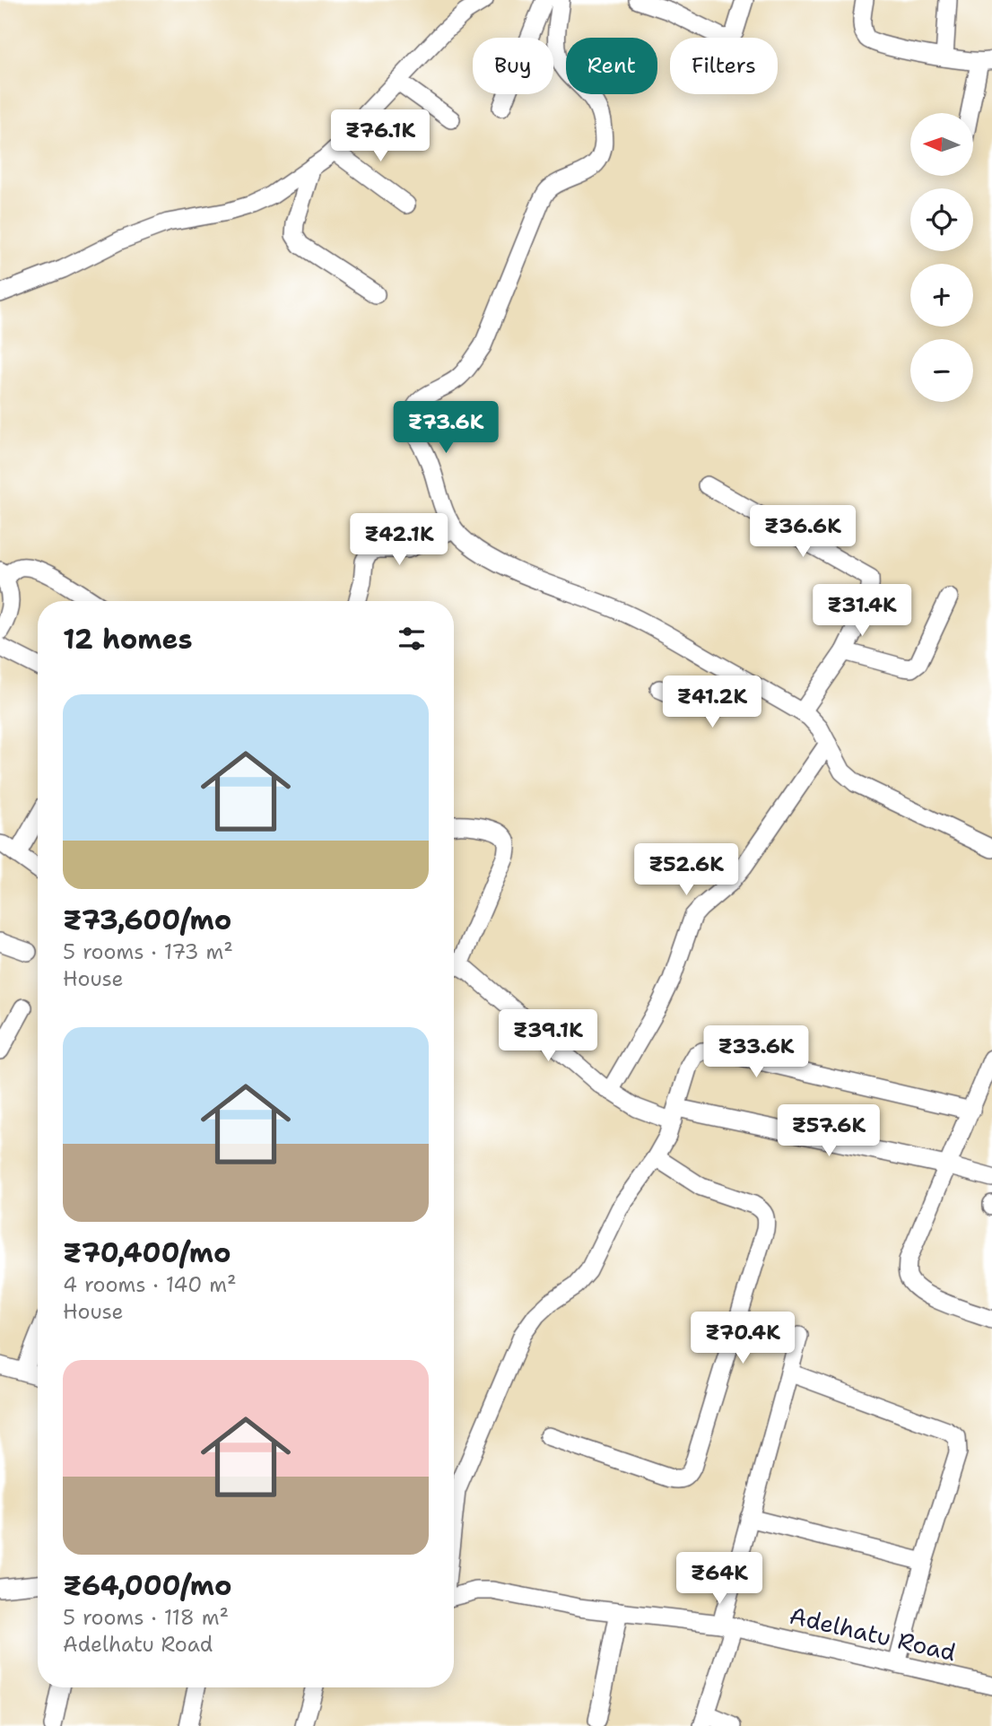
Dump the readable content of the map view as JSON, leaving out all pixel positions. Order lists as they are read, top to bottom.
{
  "streets": {
    "street": ["Adelhatu Road"]
  },
  "north": "left",
  "page": {
    "chip": ["Buy", "Rent", "Filters"],
    "price": [
      "₹76.1K",
      "₹73.6K",
      "₹36.6K",
      "₹42.1K",
      "₹31.4K",
      "₹41.2K",
      "₹52.6K",
      "₹39.1K",
      "₹33.6K",
      "₹57.6K",
      "₹70.4K",
      "₹64K"
    ],
    "map_buttons": ["+", "−"],
    "heading": "12 homes",
    "list": [
      {
        "name": "₹73,600/mo",
        "note": "5 rooms · 173 m² · House"
      },
      {
        "name": "₹70,400/mo",
        "note": "4 rooms · 140 m² · House"
      },
      {
        "name": "₹64,000/mo",
        "note": "5 rooms · 118 m² · Adelhatu Road"
      }
    ]
  }
}
